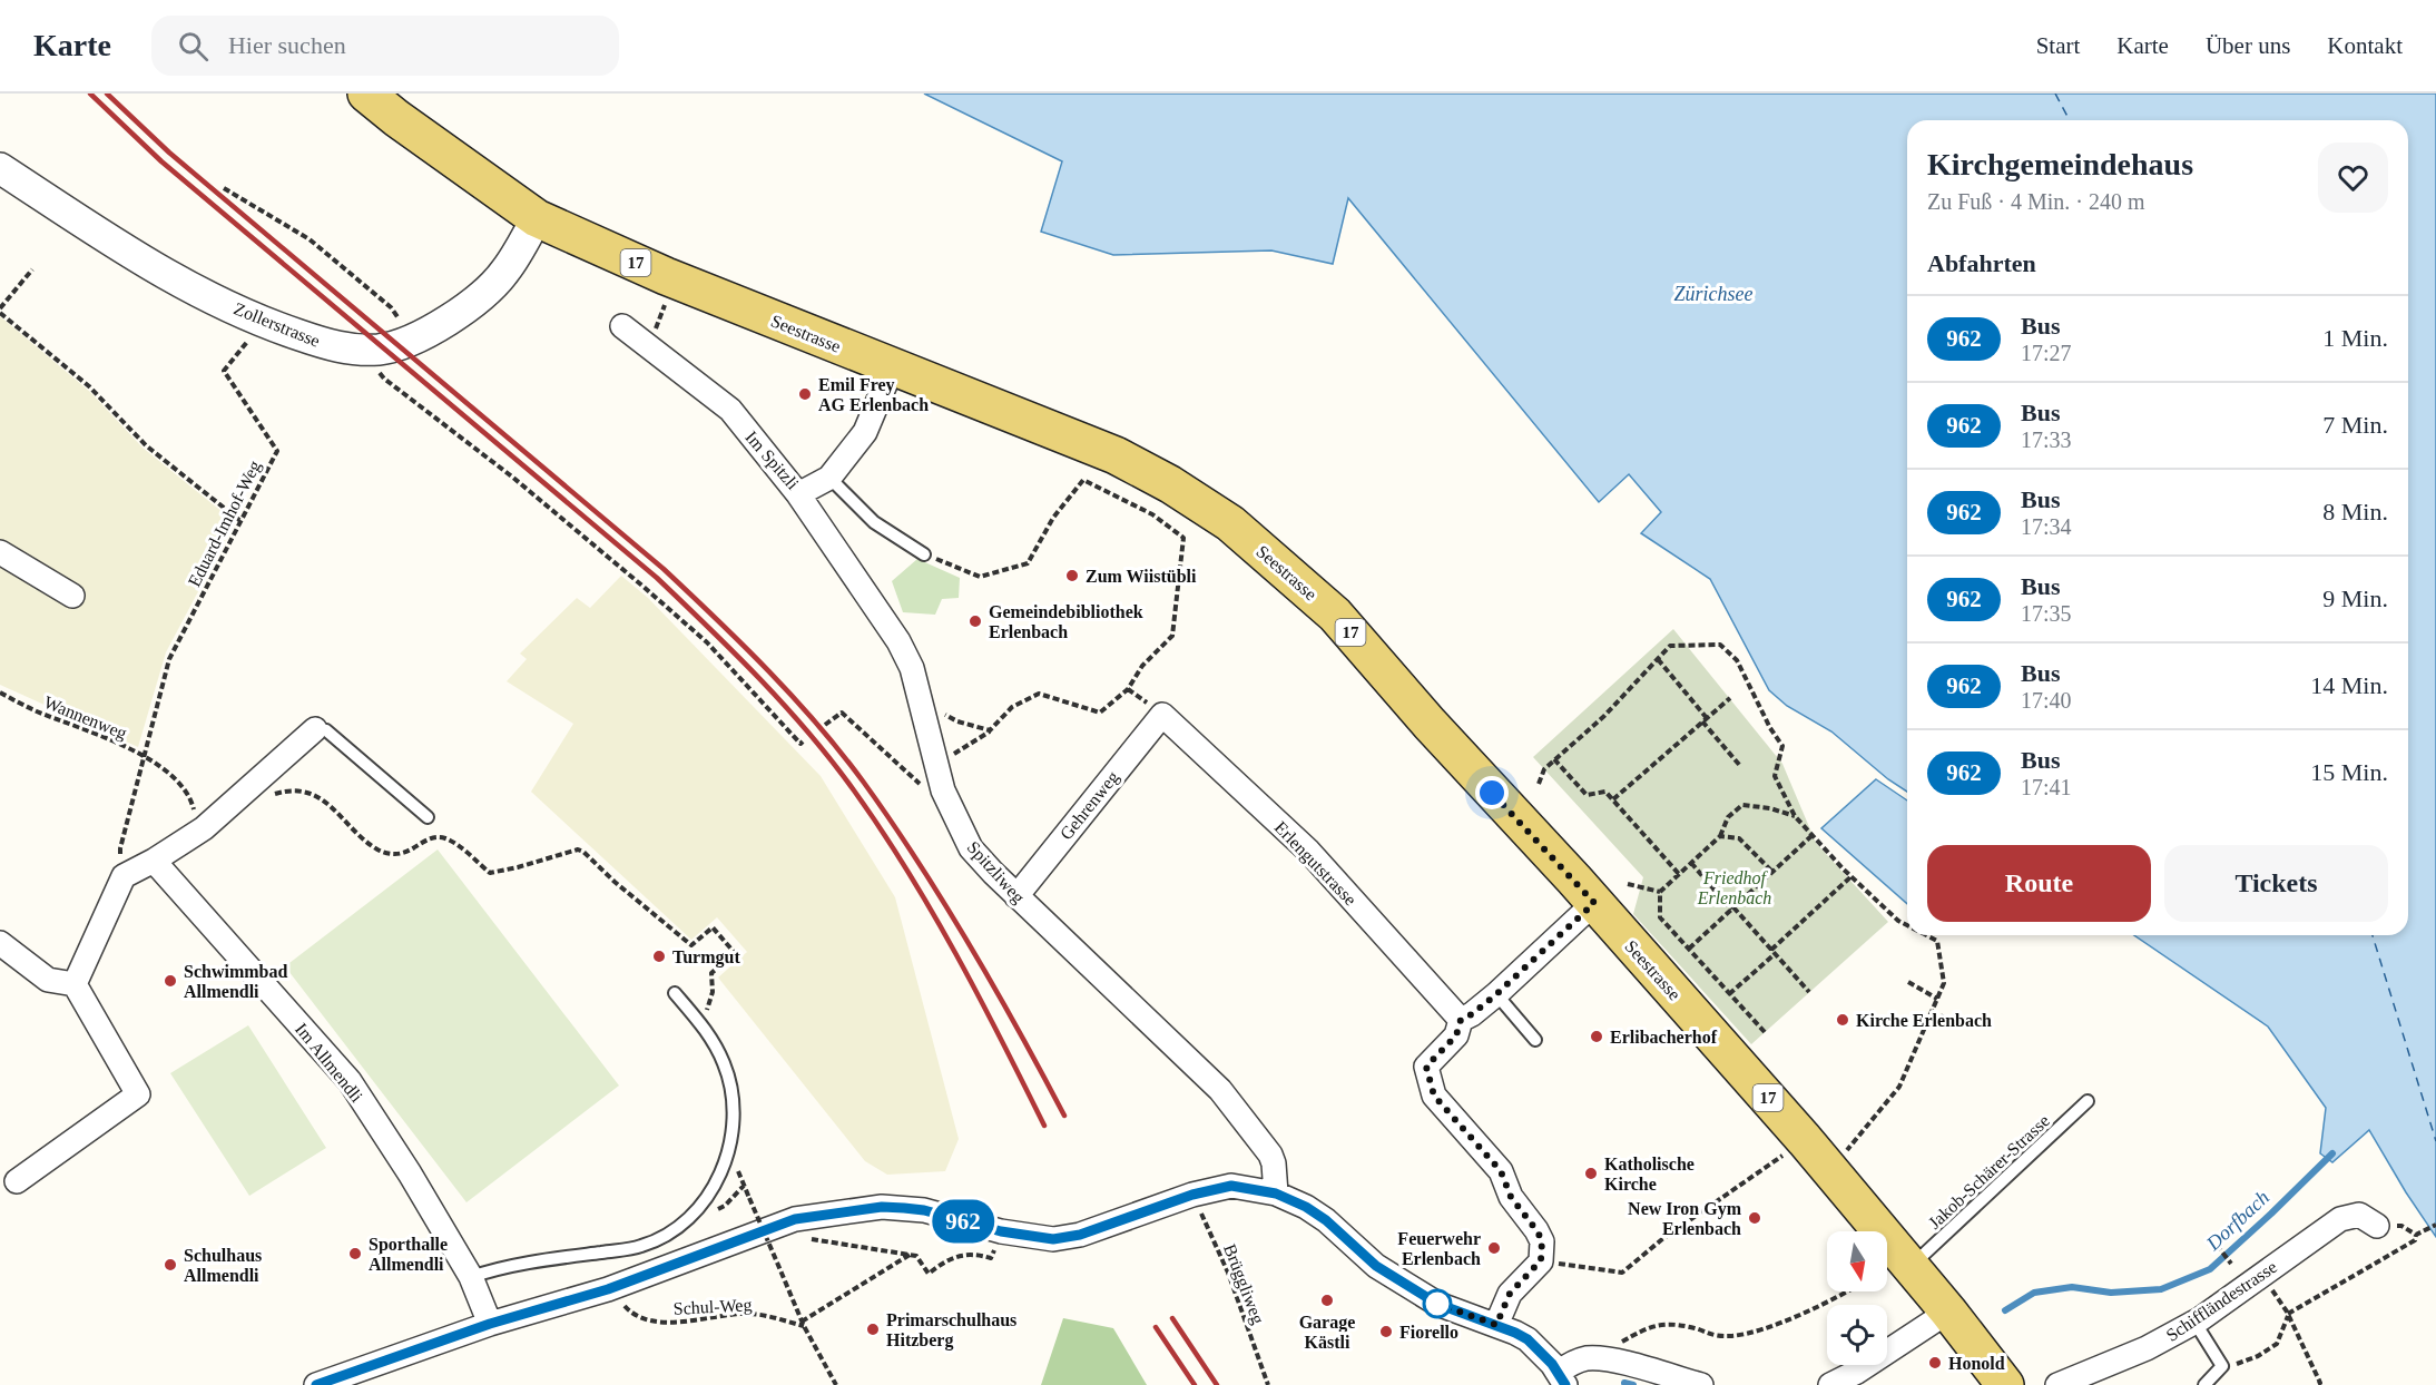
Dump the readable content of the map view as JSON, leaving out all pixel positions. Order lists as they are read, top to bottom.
{
  "streets": {
    "main road": ["17", "Seestrasse"],
    "street": [
      "Zollerstrasse",
      "Im Spitzli",
      "Gehrenweg",
      "Erlengutstrasse",
      "Spitzliweg",
      "Im Allmendli",
      "Schiffländestrasse"
    ],
    "lane": ["Jakob-Schärer-Strasse"],
    "path": [
      "Eduard-Imhof-Weg",
      "Wannenweg",
      "Brüggliweg",
      "Schul-Weg"
    ]
  },
  "crossings": [
    ["Zollerstrasse", "Seestrasse"],
    ["Zollerstrasse", "Eduard-Imhof-Weg"],
    ["Seestrasse", "Im Spitzli"],
    ["Seestrasse", "Jakob-Schärer-Strasse"],
    ["Im Spitzli", "Spitzliweg"],
    ["Eduard-Imhof-Weg", "Wannenweg"],
    ["Gehrenweg", "Erlengutstrasse"],
    ["Gehrenweg", "Spitzliweg"]
  ],
  "water": ["Zürichsee", "Dorfbach"],
  "parks": ["Friedhof Erlenbach"],
  "places": [
    "Emil Frey AG Erlenbach",
    "Zum Wiistübli",
    "Gemeindebibliothek Erlenbach",
    "Turmgut",
    "Schwimmbad Allmendli",
    "Kirche Erlenbach",
    "Erlibacherhof",
    "Katholische Kirche",
    "New Iron Gym Erlenbach",
    "Feuerwehr Erlenbach",
    "Sporthalle Allmendli",
    "Schulhaus Allmendli",
    "Garage Kästli",
    "Primarschulhaus Hitzberg",
    "Fiorello",
    "Honold"
  ],
  "lines": ["bus line 962"],
  "north": "bottom",
  "page": {
    "header": "Karte",
    "search": "Hier suchen",
    "nav": [
      "Start",
      "Karte",
      "Über uns",
      "Kontakt"
    ],
    "on_map": "962",
    "heading": [
      ["Kirchgemeindehaus", "Zu Fuß · 4 Min. · 240 m"],
      "Abfahrten"
    ],
    "list": [
      {
        "mark": "962",
        "name": "Bus",
        "note": "17:27",
        "value": "1 Min."
      },
      {
        "mark": "962",
        "name": "Bus",
        "note": "17:33",
        "value": "7 Min."
      },
      {
        "mark": "962",
        "name": "Bus",
        "note": "17:34",
        "value": "8 Min."
      },
      {
        "mark": "962",
        "name": "Bus",
        "note": "17:35",
        "value": "9 Min."
      },
      {
        "mark": "962",
        "name": "Bus",
        "note": "17:40",
        "value": "14 Min."
      },
      {
        "mark": "962",
        "name": "Bus",
        "note": "17:41",
        "value": "15 Min."
      }
    ],
    "buttons": ["Route", "Tickets"]
  }
}
